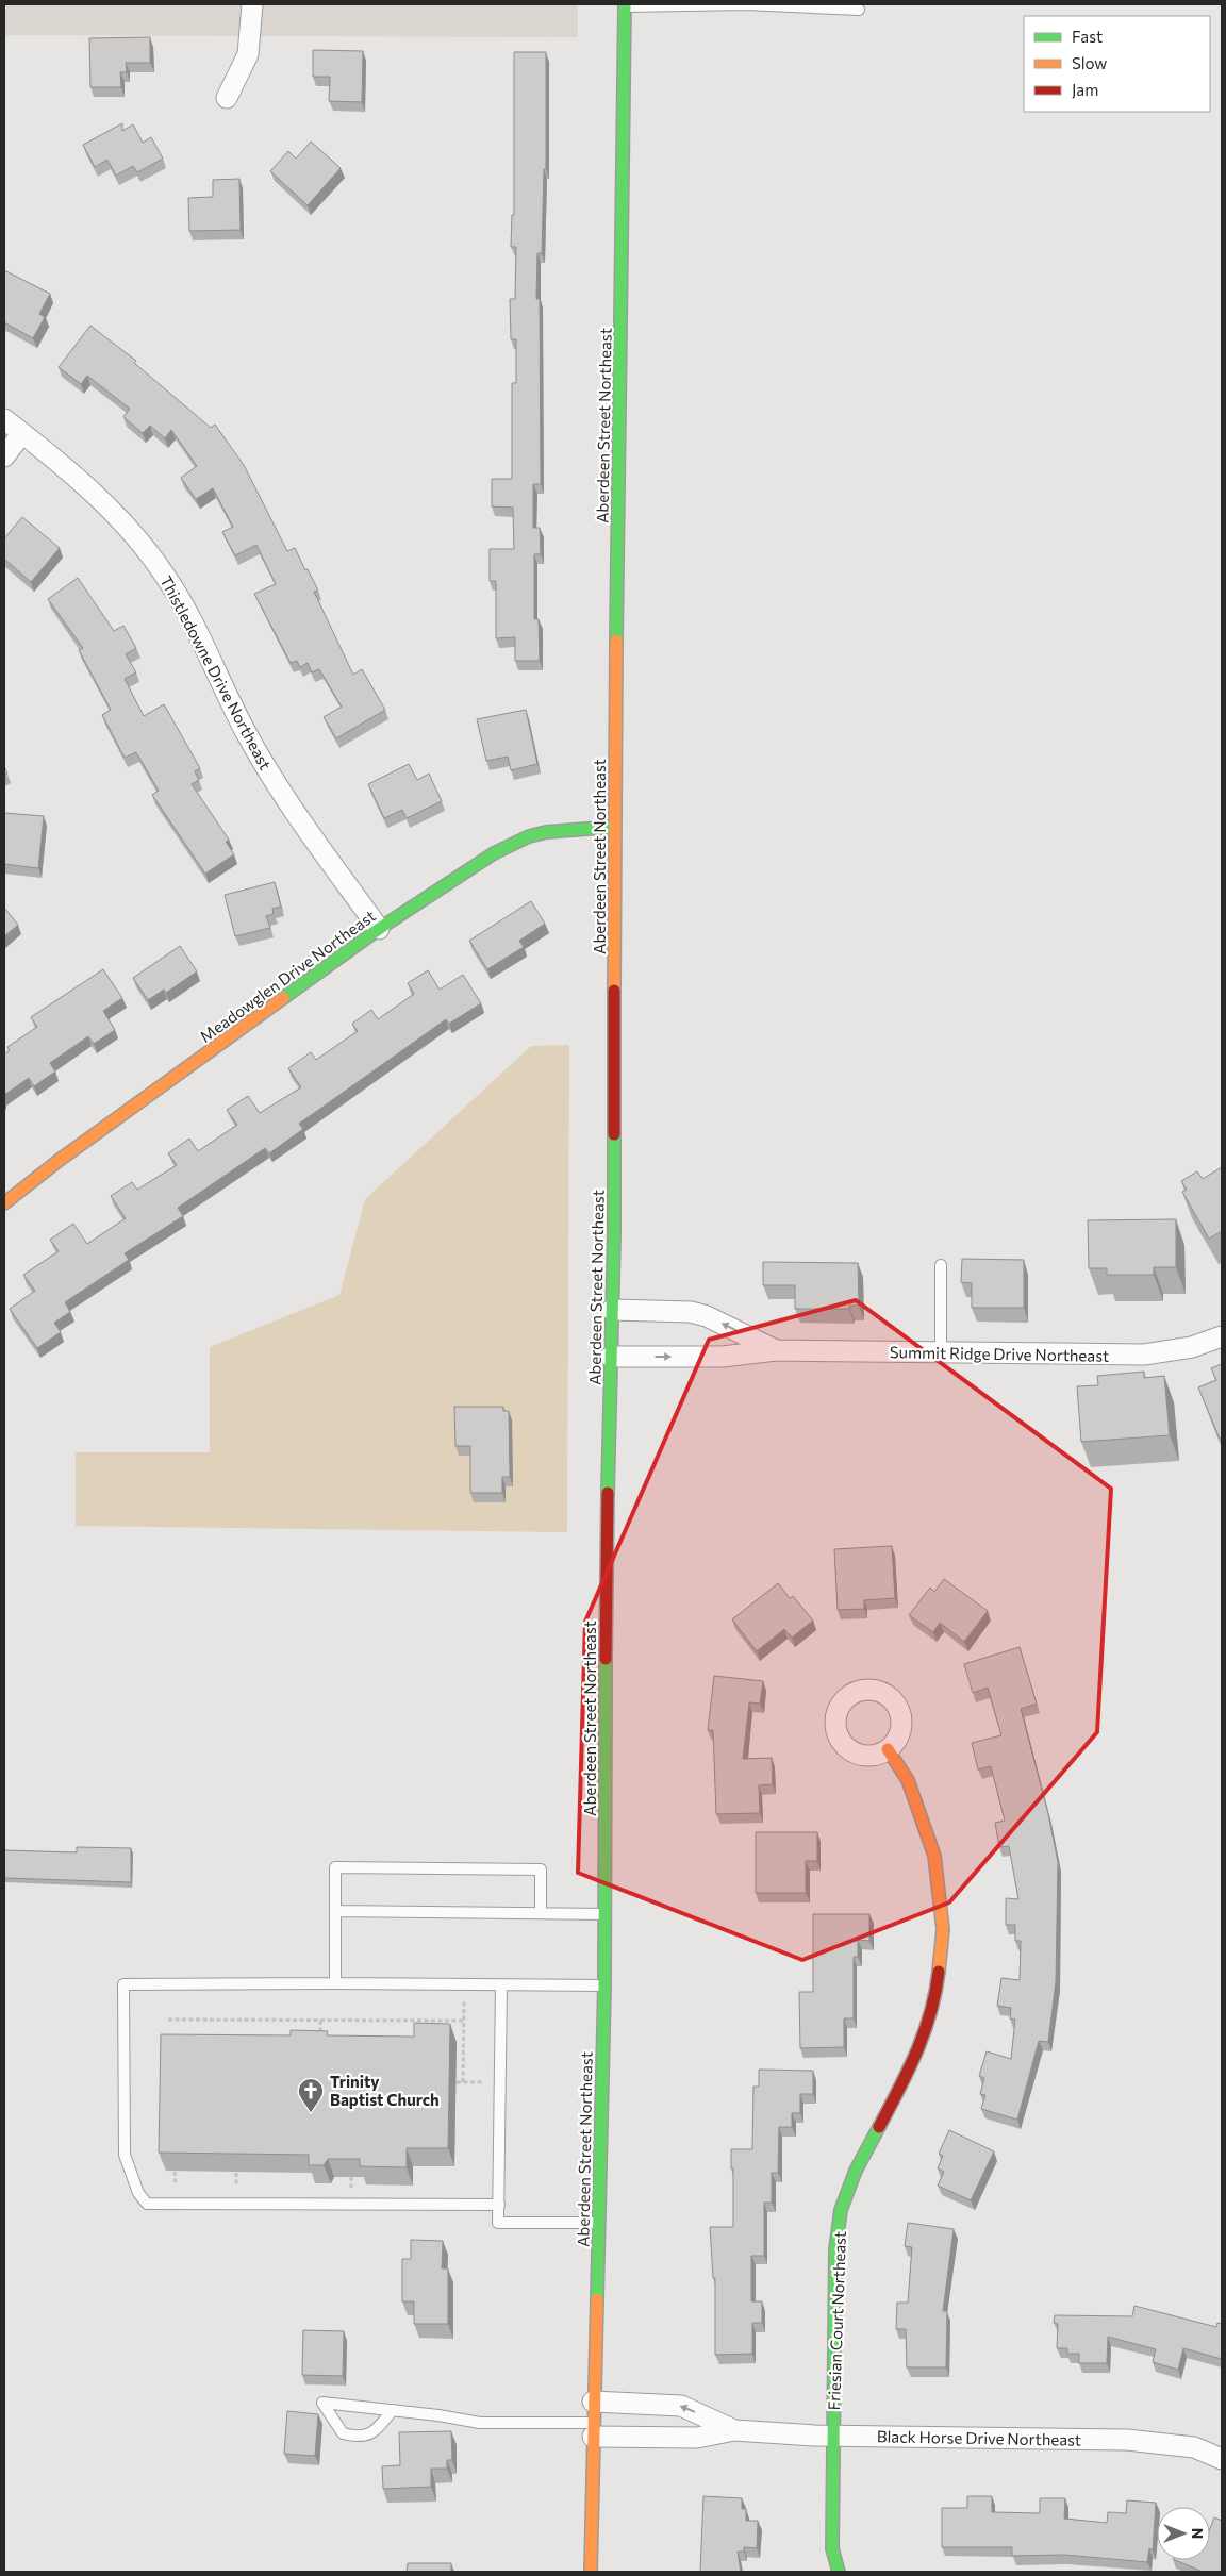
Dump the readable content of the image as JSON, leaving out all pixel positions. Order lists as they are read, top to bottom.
{
  "streets": {
    "street": [
      "Aberdeen Street Northeast",
      "Thistledowne Drive Northeast",
      "Meadowglen Drive Northeast",
      "Summit Ridge Drive Northeast",
      "Friesian Court Northeast",
      "Black Horse Drive Northeast"
    ]
  },
  "crossings": [
    ["Aberdeen Street Northeast", "Meadowglen Drive Northeast"],
    ["Aberdeen Street Northeast", "Summit Ridge Drive Northeast"],
    ["Aberdeen Street Northeast", "Black Horse Drive Northeast"],
    ["Thistledowne Drive Northeast", "Meadowglen Drive Northeast"],
    ["Friesian Court Northeast", "Black Horse Drive Northeast"]
  ],
  "places": {
    "church": ["Trinity Baptist Church"]
  },
  "legend": ["Fast", "Slow", "Jam"],
  "north": "right"
}
